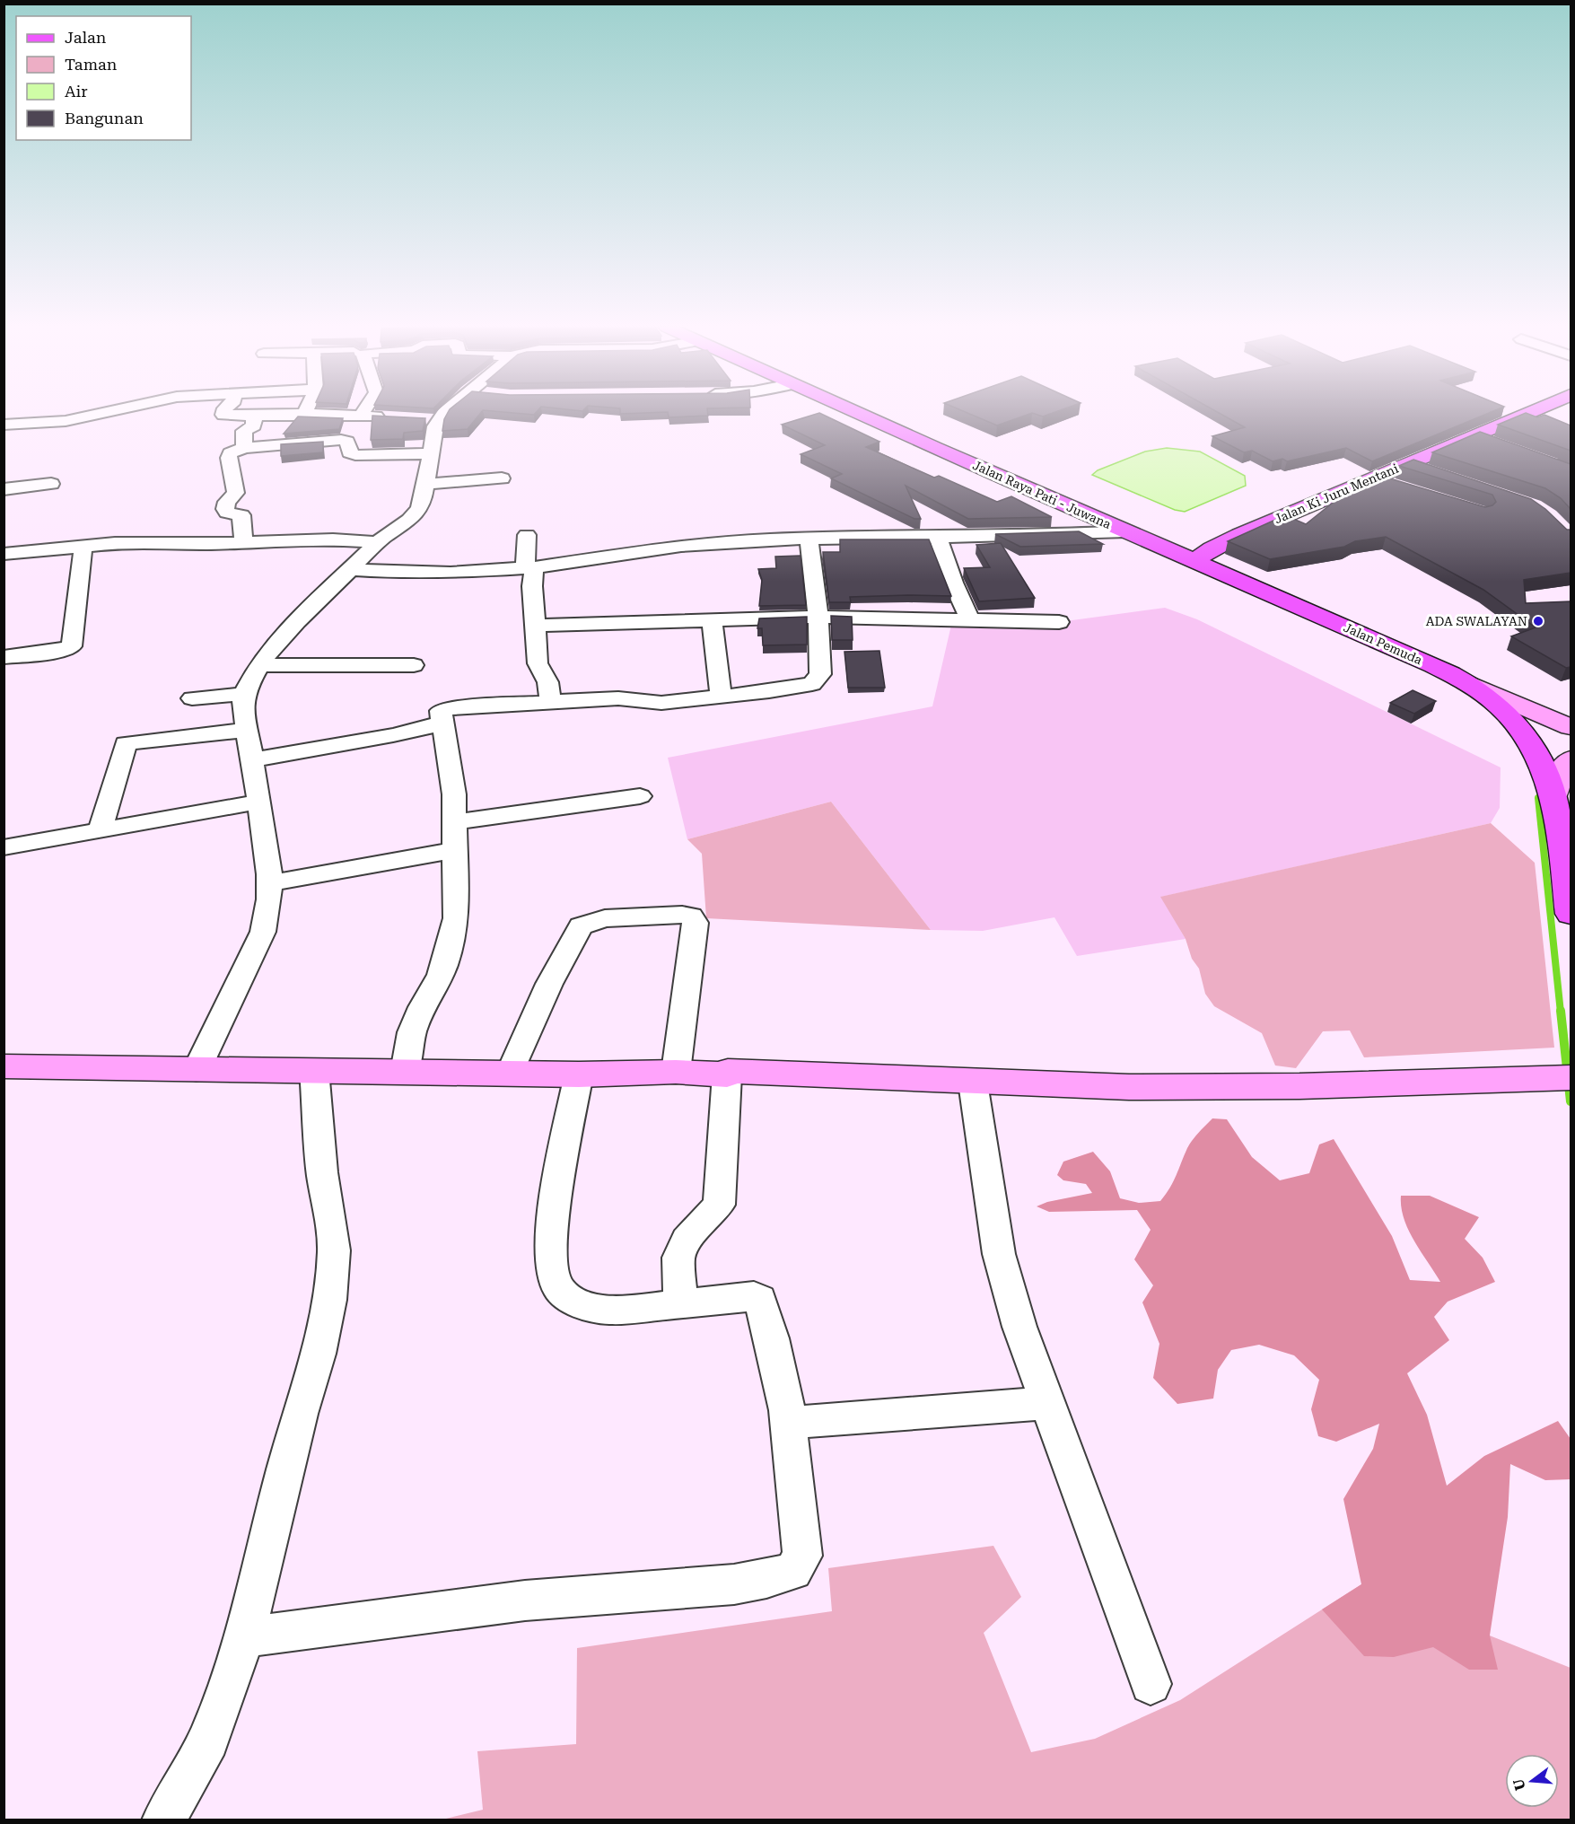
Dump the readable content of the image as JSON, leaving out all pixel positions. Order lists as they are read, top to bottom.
{
  "streets": {
    "main road": ["Jalan Ki Juru Mentani", "Jalan Raya Pati - Juwana", "Jalan Pemuda"]
  },
  "crossings": [
    ["Jalan Ki Juru Mentani", "Jalan Raya Pati - Juwana"],
    ["Jalan Ki Juru Mentani", "Jalan Pemuda"],
    ["Jalan Raya Pati - Juwana", "Jalan Pemuda"]
  ],
  "places": ["ADA SWALAYAN"],
  "legend": [
    "Jalan",
    "Taman",
    "Air",
    "Bangunan"
  ],
  "north": "left"
}
